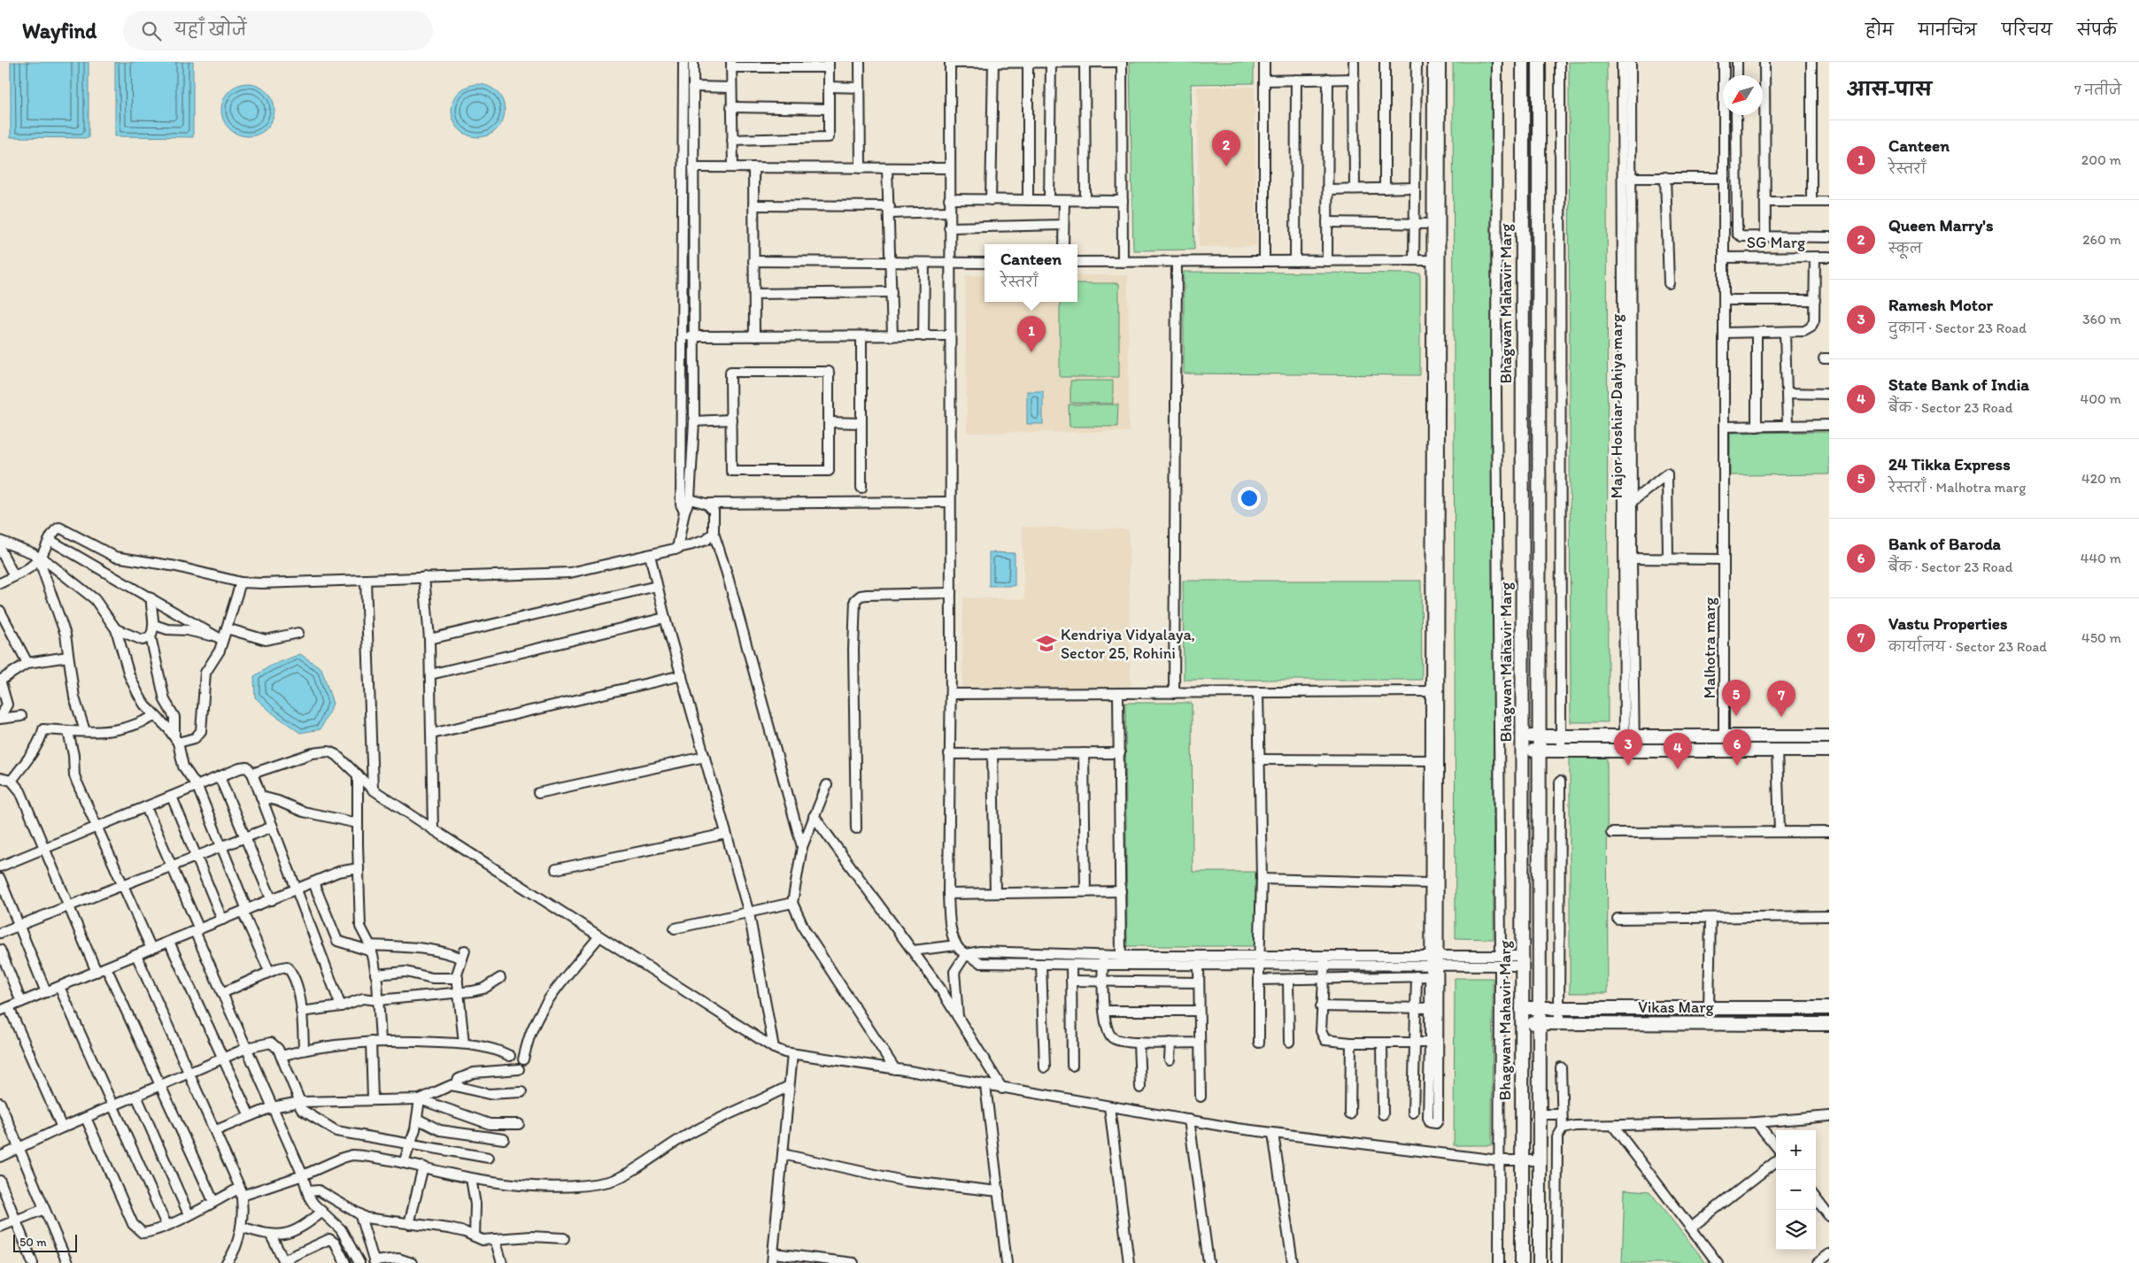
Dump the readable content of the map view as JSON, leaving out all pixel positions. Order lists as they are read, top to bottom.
{
  "streets": {
    "main road": ["Bhagwan Mahavir Marg", "Vikas Marg"],
    "street": ["SG Marg", "Major Hoshiar Dahiya marg", "Malhotra marg"]
  },
  "crossings": [
    ["SG Marg", "Malhotra marg"],
    ["Bhagwan Mahavir Marg", "Vikas Marg"]
  ],
  "places": {
    "school or university": ["Kendriya Vidyalaya, Sector 25, Rohini"]
  },
  "scale_bar": "50 m",
  "north": "bottom left",
  "page": {
    "header": "Wayfind",
    "search": "यहाँ खोजें",
    "nav": [
      "होम",
      "मानचित्र",
      "परिचय",
      "संपर्क"
    ],
    "heading": ["आस-पास", "7 नतीजे"],
    "list": [
      {
        "mark": "1",
        "name": "Canteen",
        "note": "रेस्तराँ",
        "value": "200 m"
      },
      {
        "mark": "2",
        "name": "Queen Marry's",
        "note": "स्कूल",
        "value": "260 m"
      },
      {
        "mark": "3",
        "name": "Ramesh Motor",
        "note": "दुकान · Sector 23 Road",
        "value": "360 m"
      },
      {
        "mark": "4",
        "name": "State Bank of India",
        "note": "बैंक · Sector 23 Road",
        "value": "400 m"
      },
      {
        "mark": "5",
        "name": "24 Tikka Express",
        "note": "रेस्तराँ · Malhotra marg",
        "value": "420 m"
      },
      {
        "mark": "6",
        "name": "Bank of Baroda",
        "note": "बैंक · Sector 23 Road",
        "value": "440 m"
      },
      {
        "mark": "7",
        "name": "Vastu Properties",
        "note": "कार्यालय · Sector 23 Road",
        "value": "450 m"
      }
    ],
    "pins": [
      "2",
      "1",
      "5",
      "7",
      "3",
      "6",
      "4"
    ],
    "popup": ["Canteen", "रेस्तराँ"],
    "map_buttons": ["+", "−"],
    "scale": "50 m"
  }
}
